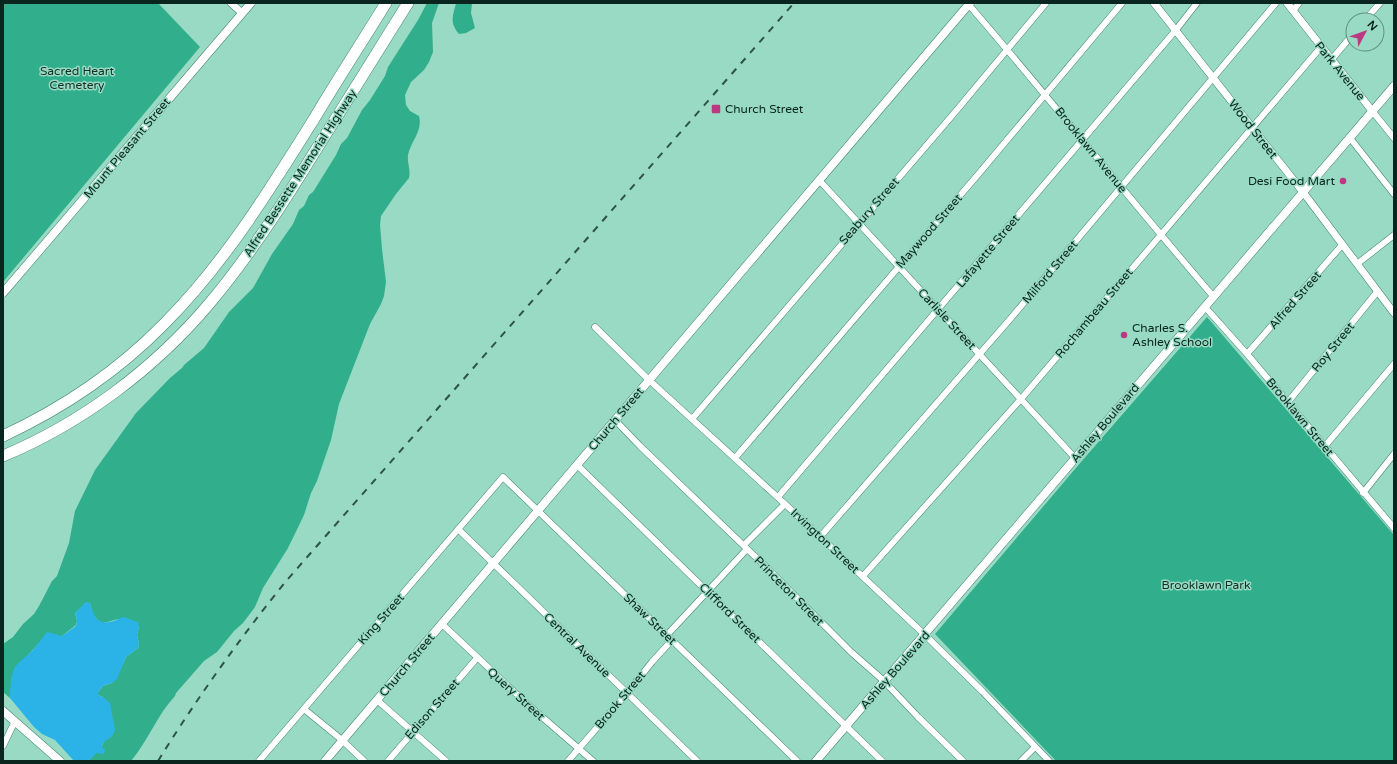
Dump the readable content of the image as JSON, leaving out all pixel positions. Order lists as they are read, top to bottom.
{
  "streets": {
    "highway": ["Alfred Bessette Memorial Highway"],
    "main road": ["Mount Pleasant Street", "Church Street", "Ashley Boulevard"],
    "street": [
      "Park Avenue",
      "Wood Street",
      "Brooklawn Avenue",
      "Seabury Street",
      "Maywood Street",
      "Lafayette Street",
      "Milford Street",
      "Alfred Street",
      "Rochambeau Street",
      "Carlisle Street",
      "Roy Street",
      "Brooklawn Street",
      "Irvington Street",
      "Princeton Street",
      "Clifford Street",
      "King Street",
      "Shaw Street",
      "Central Avenue",
      "Query Street",
      "Brook Street",
      "Edison Street"
    ]
  },
  "crossings": [
    ["Park Avenue", "Rochambeau Street"],
    ["Park Avenue", "Ashley Boulevard"],
    ["Wood Street", "Lafayette Street"],
    ["Wood Street", "Milford Street"],
    ["Wood Street", "Alfred Street"],
    ["Wood Street", "Rochambeau Street"],
    ["Wood Street", "Roy Street"],
    ["Wood Street", "Ashley Boulevard"],
    ["Brooklawn Avenue", "Seabury Street"],
    ["Brooklawn Avenue", "Maywood Street"],
    ["Brooklawn Avenue", "Lafayette Street"],
    ["Brooklawn Avenue", "Milford Street"],
    ["Brooklawn Avenue", "Rochambeau Street"],
    ["Brooklawn Avenue", "Church Street"],
    ["Brooklawn Avenue", "Ashley Boulevard"],
    ["Seabury Street", "Carlisle Street"],
    ["Seabury Street", "Irvington Street"],
    ["Maywood Street", "Carlisle Street"],
    ["Maywood Street", "Irvington Street"],
    ["Lafayette Street", "Carlisle Street"],
    ["Lafayette Street", "Irvington Street"],
    ["Milford Street", "Carlisle Street"],
    ["Milford Street", "Irvington Street"],
    ["Alfred Street", "Brooklawn Street"],
    ["Rochambeau Street", "Carlisle Street"],
    ["Rochambeau Street", "Irvington Street"],
    ["Carlisle Street", "Church Street"],
    ["Carlisle Street", "Ashley Boulevard"],
    ["Roy Street", "Brooklawn Street"],
    ["Brooklawn Street", "Ashley Boulevard"],
    ["Church Street", "Irvington Street"],
    ["Church Street", "Princeton Street"],
    ["Church Street", "Clifford Street"],
    ["Church Street", "Shaw Street"],
    ["Church Street", "Central Avenue"],
    ["Church Street", "Query Street"],
    ["Ashley Boulevard", "Irvington Street"],
    ["Ashley Boulevard", "Princeton Street"],
    ["Ashley Boulevard", "Clifford Street"],
    ["King Street", "Shaw Street"],
    ["King Street", "Central Avenue"],
    ["Shaw Street", "Brook Street"],
    ["Central Avenue", "Brook Street"],
    ["Query Street", "Brook Street"],
    ["Query Street", "Edison Street"]
  ],
  "parks": ["Sacred Heart Cemetery", "Brooklawn Park"],
  "places": {
    "transit": ["Church Street"],
    "other": ["Desi Food Mart", "Charles S. Ashley School"]
  },
  "north": "top right"
}
